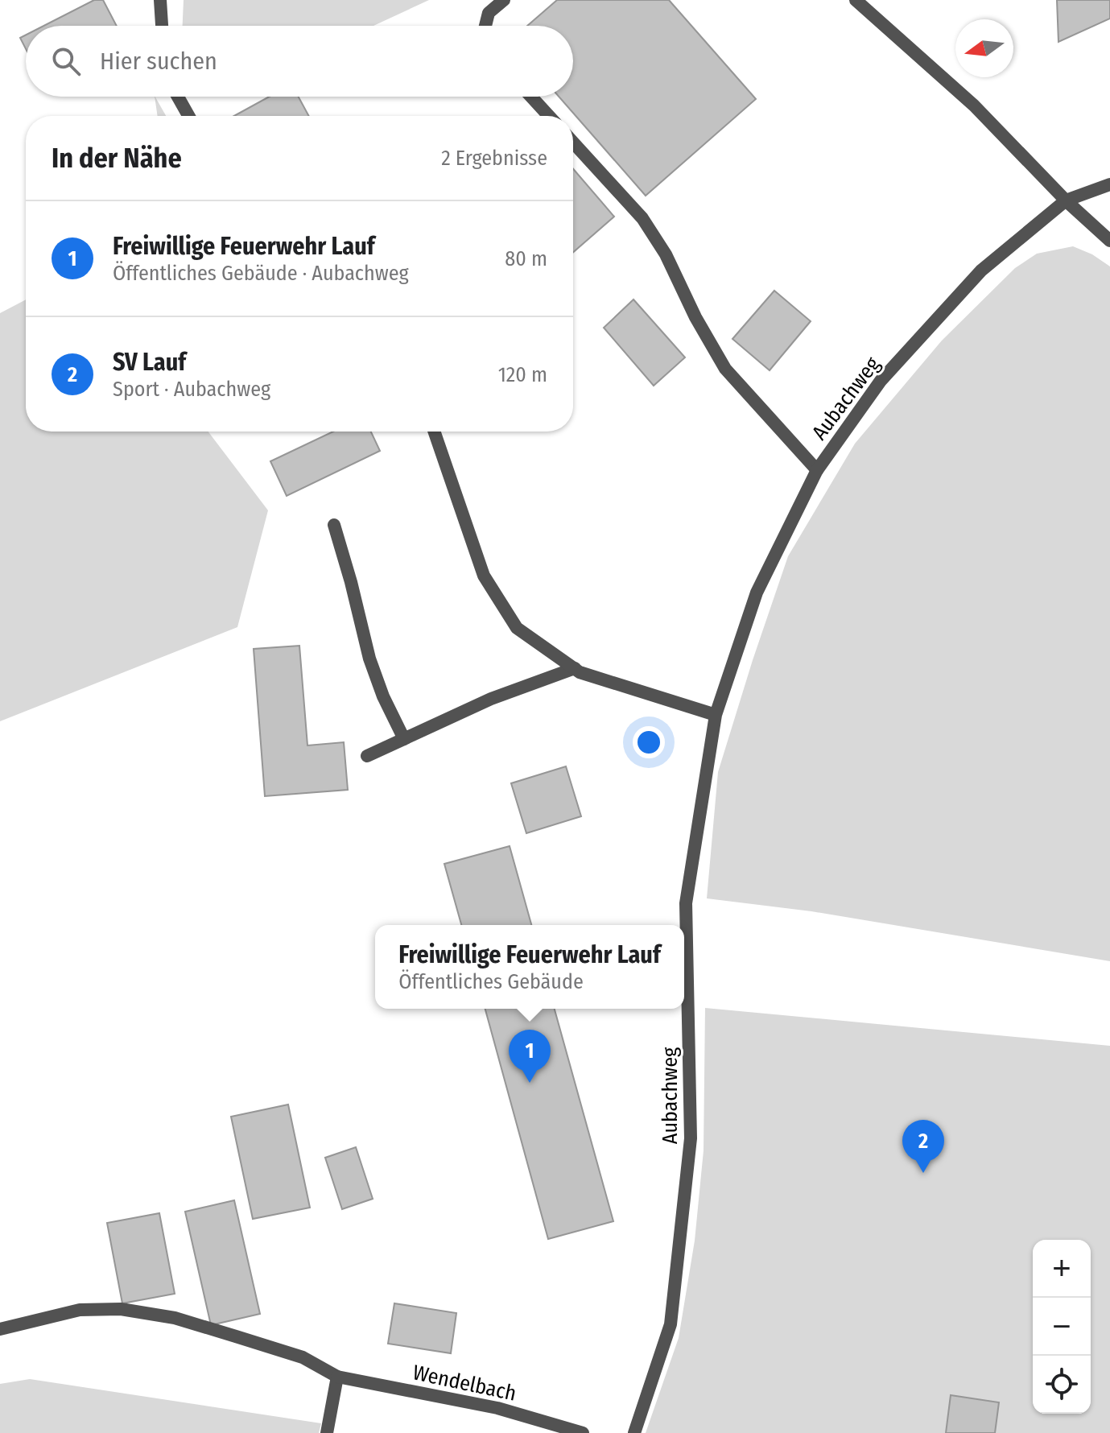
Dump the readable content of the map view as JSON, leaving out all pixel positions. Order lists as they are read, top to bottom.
{
  "streets": {
    "street": ["Aubachweg", "Wendelbach"]
  },
  "north": "left",
  "page": {
    "search": "Hier suchen",
    "heading": ["In der Nähe", "2 Ergebnisse"],
    "list": [
      {
        "mark": "1",
        "name": "Freiwillige Feuerwehr Lauf",
        "note": "Öffentliches Gebäude · Aubachweg",
        "value": "80 m"
      },
      {
        "mark": "2",
        "name": "SV Lauf",
        "note": "Sport · Aubachweg",
        "value": "120 m"
      }
    ],
    "popup": ["Freiwillige Feuerwehr Lauf", "Öffentliches Gebäude"],
    "pins": ["1", "2"],
    "map_buttons": ["+", "−"]
  }
}
